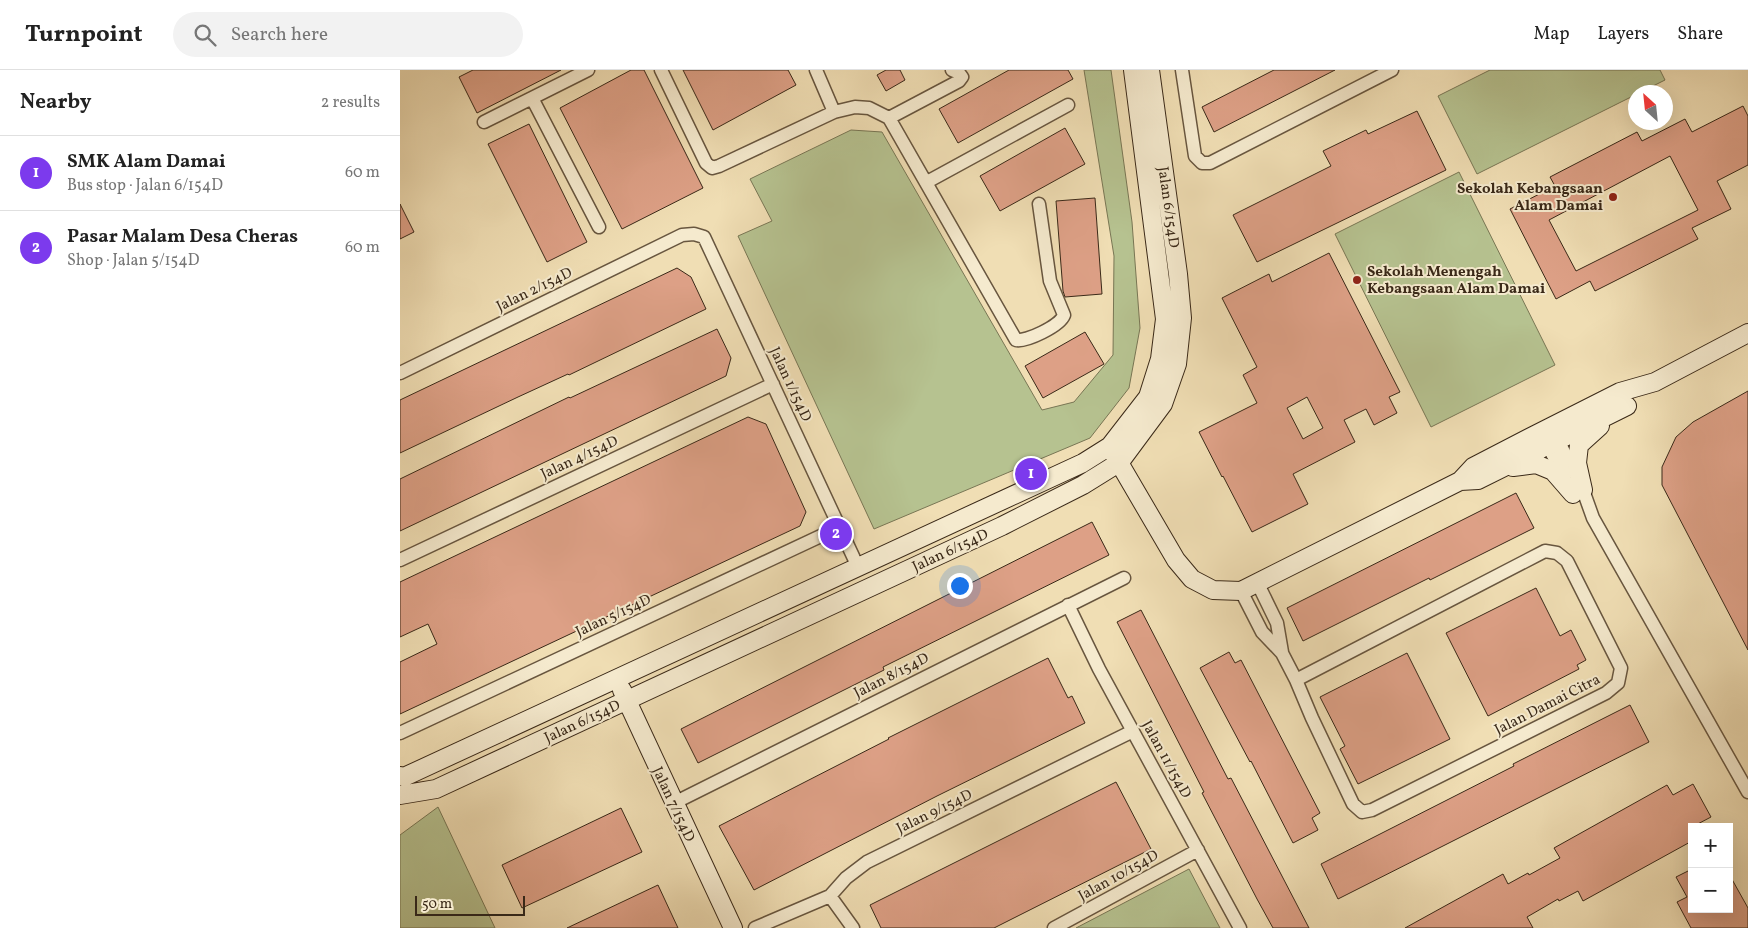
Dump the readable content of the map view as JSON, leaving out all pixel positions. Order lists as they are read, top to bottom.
{
  "streets": {
    "street": [
      "Jalan 6/154D",
      "Jalan 2/154D",
      "Jalan 1/154D",
      "Jalan 4/154D",
      "Jalan 5/154D",
      "Jalan 8/154D",
      "Jalan Damai Citra",
      "Jalan 11/154D",
      "Jalan 7/154D",
      "Jalan 9/154D",
      "Jalan 10/154D"
    ]
  },
  "crossings": [
    ["Jalan 6/154D", "Jalan 1/154D"],
    ["Jalan 6/154D", "Jalan 7/154D"],
    ["Jalan 2/154D", "Jalan 1/154D"],
    ["Jalan 1/154D", "Jalan 4/154D"],
    ["Jalan 1/154D", "Jalan 5/154D"],
    ["Jalan 8/154D", "Jalan 11/154D"],
    ["Jalan 8/154D", "Jalan 7/154D"],
    ["Jalan 11/154D", "Jalan 9/154D"],
    ["Jalan 11/154D", "Jalan 10/154D"]
  ],
  "places": ["Sekolah Kebangsaan Alam Damai", "Sekolah Menengah Kebangsaan Alam Damai"],
  "scale_bar": "50 m",
  "north": "top left",
  "page": {
    "header": "Turnpoint",
    "search": "Search here",
    "nav": ["Map", "Layers", "Share"],
    "heading": ["Nearby", "2 results"],
    "list": [
      {
        "mark": "1",
        "name": "SMK Alam Damai",
        "note": "Bus stop · Jalan 6/154D",
        "value": "60 m"
      },
      {
        "mark": "2",
        "name": "Pasar Malam Desa Cheras",
        "note": "Shop · Jalan 5/154D",
        "value": "60 m"
      }
    ],
    "pins": ["1", "2"],
    "map_buttons": ["+", "−"],
    "scale": "50 m"
  }
}
